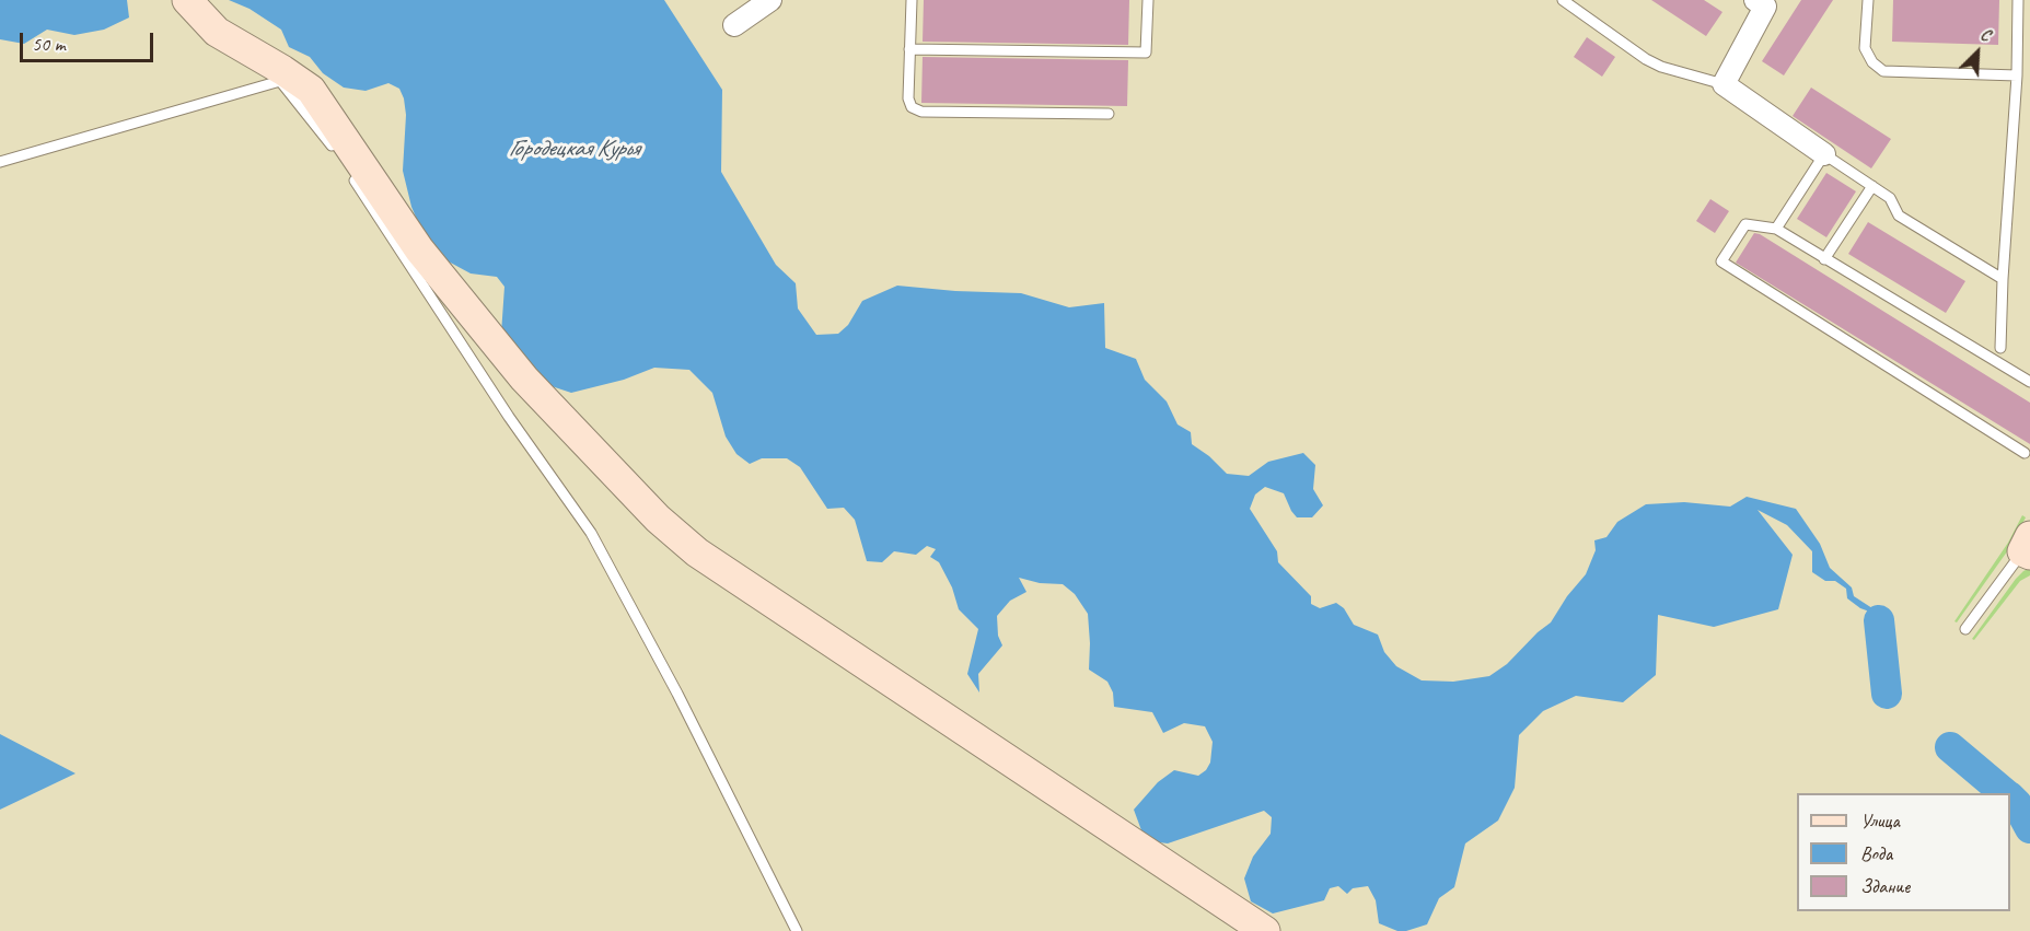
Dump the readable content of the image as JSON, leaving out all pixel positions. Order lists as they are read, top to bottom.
{
  "water": ["Городецкая Курья"],
  "legend": ["Улица", "Вода", "Здание"],
  "scale_bar": "50 m",
  "north": "top right"
}
